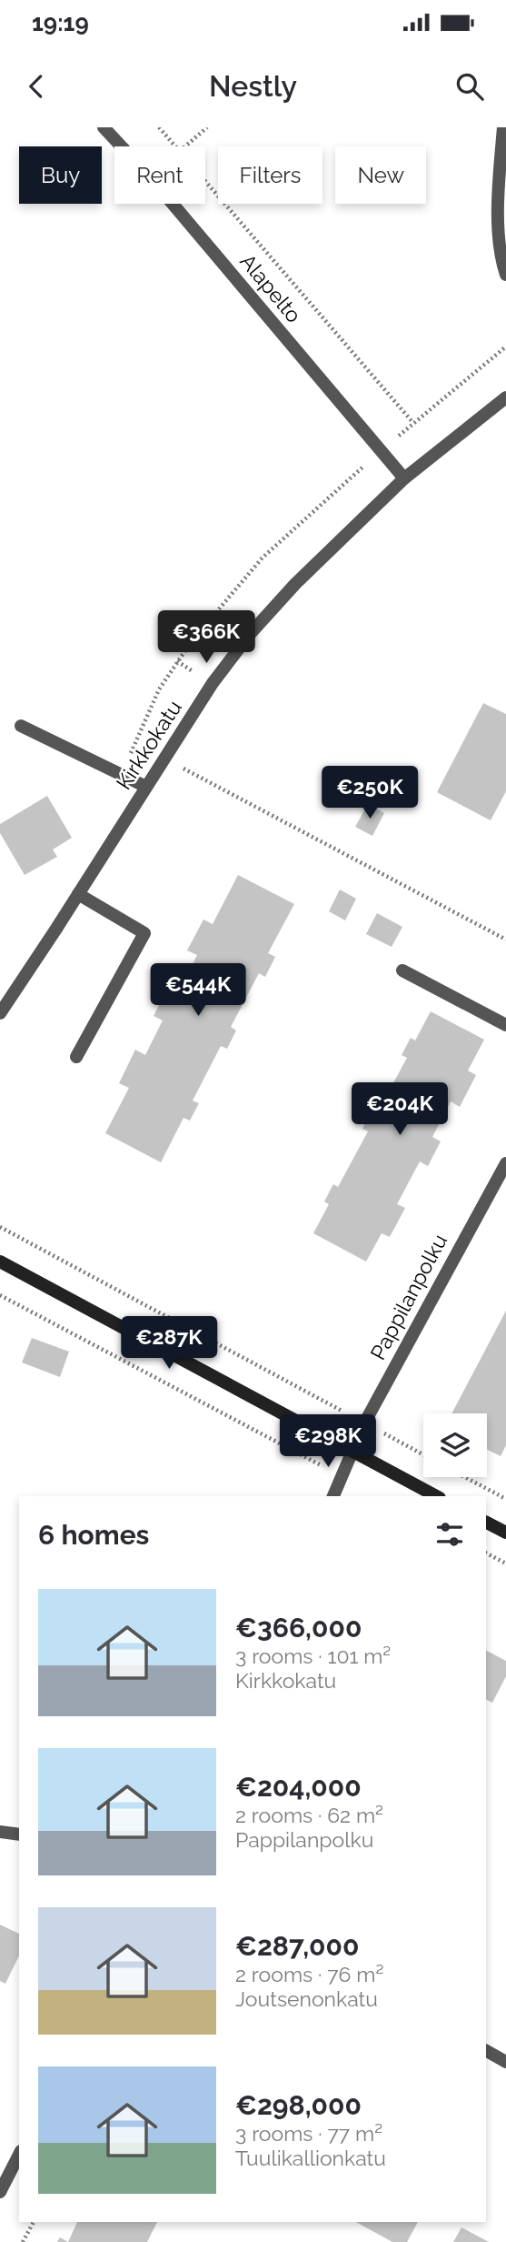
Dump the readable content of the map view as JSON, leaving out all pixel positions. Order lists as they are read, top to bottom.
{
  "streets": {
    "street": ["Alapelto", "Kirkkokatu", "Pappilanpolku"]
  },
  "crossings": [
    ["Alapelto", "Kirkkokatu"]
  ],
  "page": {
    "status": "19:19",
    "header": "Nestly",
    "chip": [
      "Buy",
      "Rent",
      "Filters",
      "New"
    ],
    "price": [
      "€366K",
      "€250K",
      "€544K",
      "€204K",
      "€287K",
      "€298K"
    ],
    "heading": "6 homes",
    "list": [
      {
        "name": "€366,000",
        "note": "3 rooms · 101 m² · Kirkkokatu"
      },
      {
        "name": "€204,000",
        "note": "2 rooms · 62 m² · Pappilanpolku"
      },
      {
        "name": "€287,000",
        "note": "2 rooms · 76 m² · Joutsenonkatu"
      },
      {
        "name": "€298,000",
        "note": "3 rooms · 77 m² · Tuulikallionkatu"
      }
    ]
  }
}
